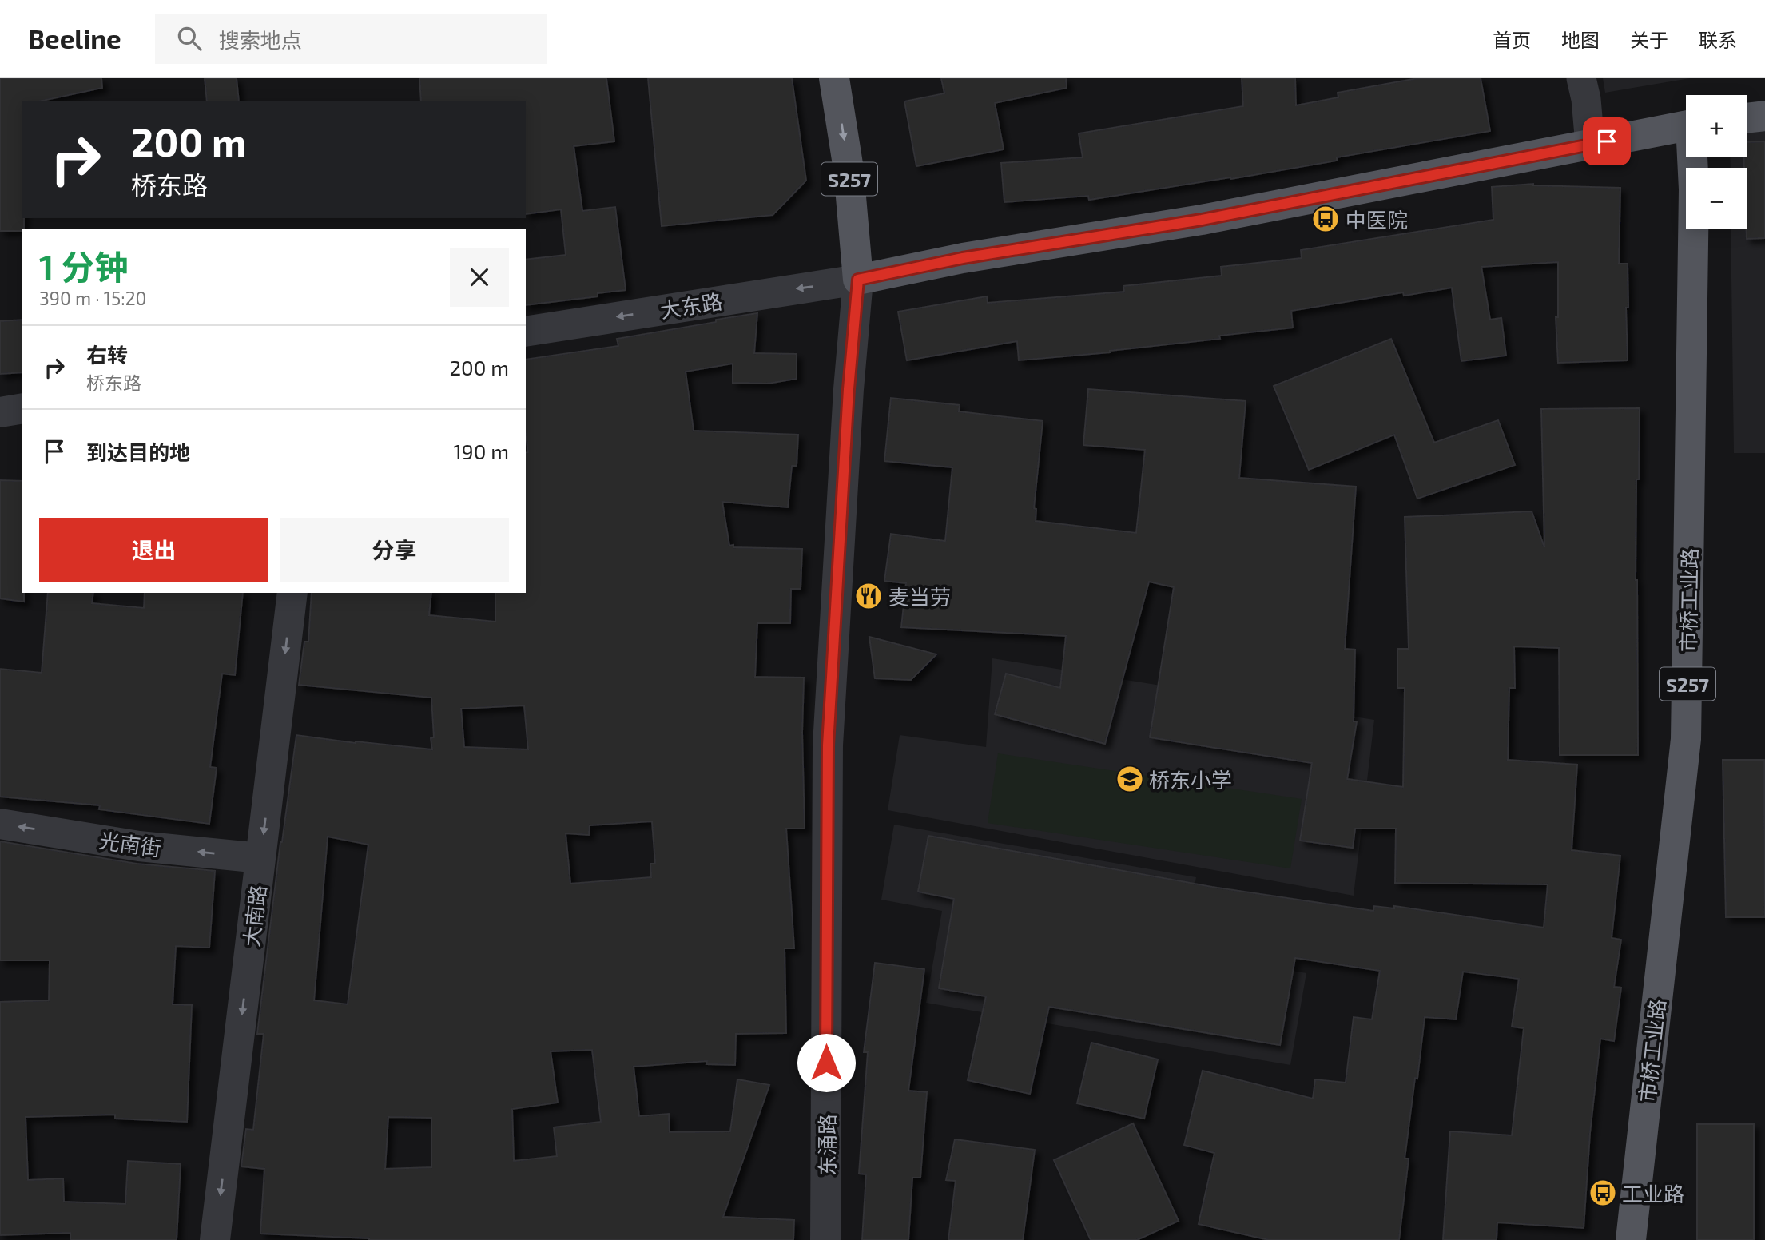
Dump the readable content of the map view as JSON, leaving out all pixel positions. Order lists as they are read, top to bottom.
{
  "streets": {
    "main road": ["S257", "市桥工业路"],
    "street": [
      "大东路",
      "光南街",
      "大南路",
      "东涌路"
    ]
  },
  "crossings": [
    ["S257", "大东路"],
    ["S257", "东涌路"],
    ["大东路", "东涌路"],
    ["光南街", "大南路"]
  ],
  "one_way": ["大东路", "光南街", "大南路"],
  "places": {
    "bus stop": ["中医院", "工业路"],
    "restaurant": ["麦当劳"],
    "school or university": ["桥东小学"]
  },
  "page": {
    "header": "Beeline",
    "search": "搜索地点",
    "nav": [
      "首页",
      "地图",
      "关于",
      "联系"
    ],
    "map_buttons": ["+", "−"],
    "turn": ["200 m", "桥东路"],
    "heading": ["1 分钟", "390 m · 15:20"],
    "list": [
      {
        "name": "右转",
        "note": "桥东路",
        "value": "200 m"
      },
      {
        "name": "到达目的地",
        "value": "190 m"
      }
    ],
    "buttons": ["退出", "分享"]
  }
}
